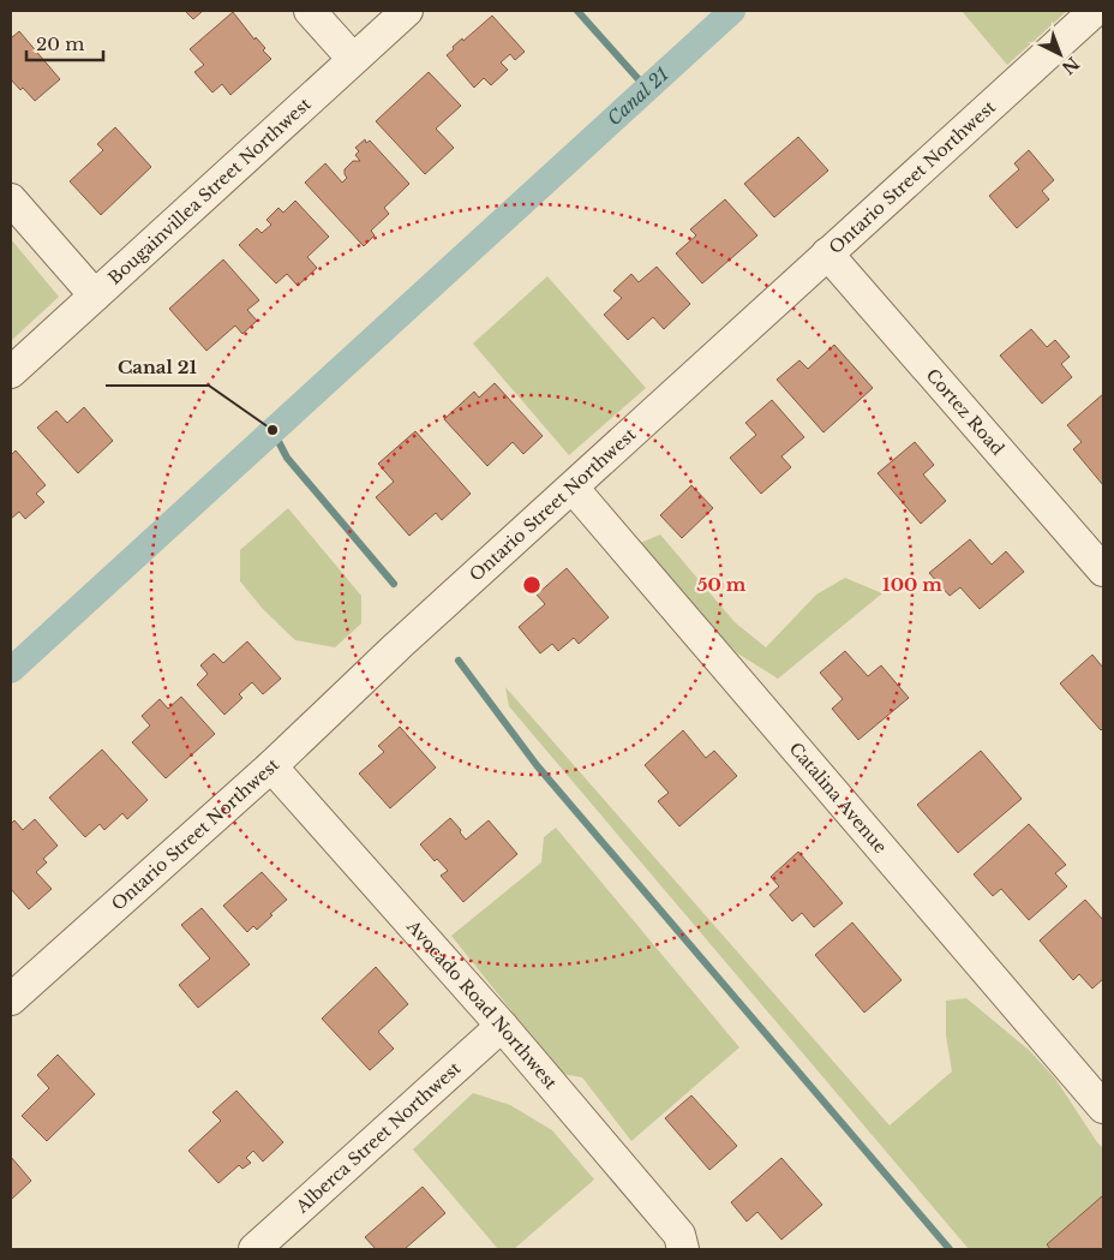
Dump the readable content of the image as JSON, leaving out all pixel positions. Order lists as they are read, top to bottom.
{
  "streets": {
    "street": [
      "Ontario Street Northwest",
      "Bougainvillea Street Northwest",
      "Cortez Road",
      "Catalina Avenue",
      "Avocado Road Northwest",
      "Alberca Street Northwest"
    ]
  },
  "crossings": [
    ["Ontario Street Northwest", "Cortez Road"],
    ["Ontario Street Northwest", "Catalina Avenue"],
    ["Ontario Street Northwest", "Avocado Road Northwest"],
    ["Avocado Road Northwest", "Alberca Street Northwest"]
  ],
  "water": ["Canal 21"],
  "places": ["Canal 21"],
  "scale_bar": "20 m",
  "north": "bottom right",
  "rings": ["50 m", "100 m"]
}
